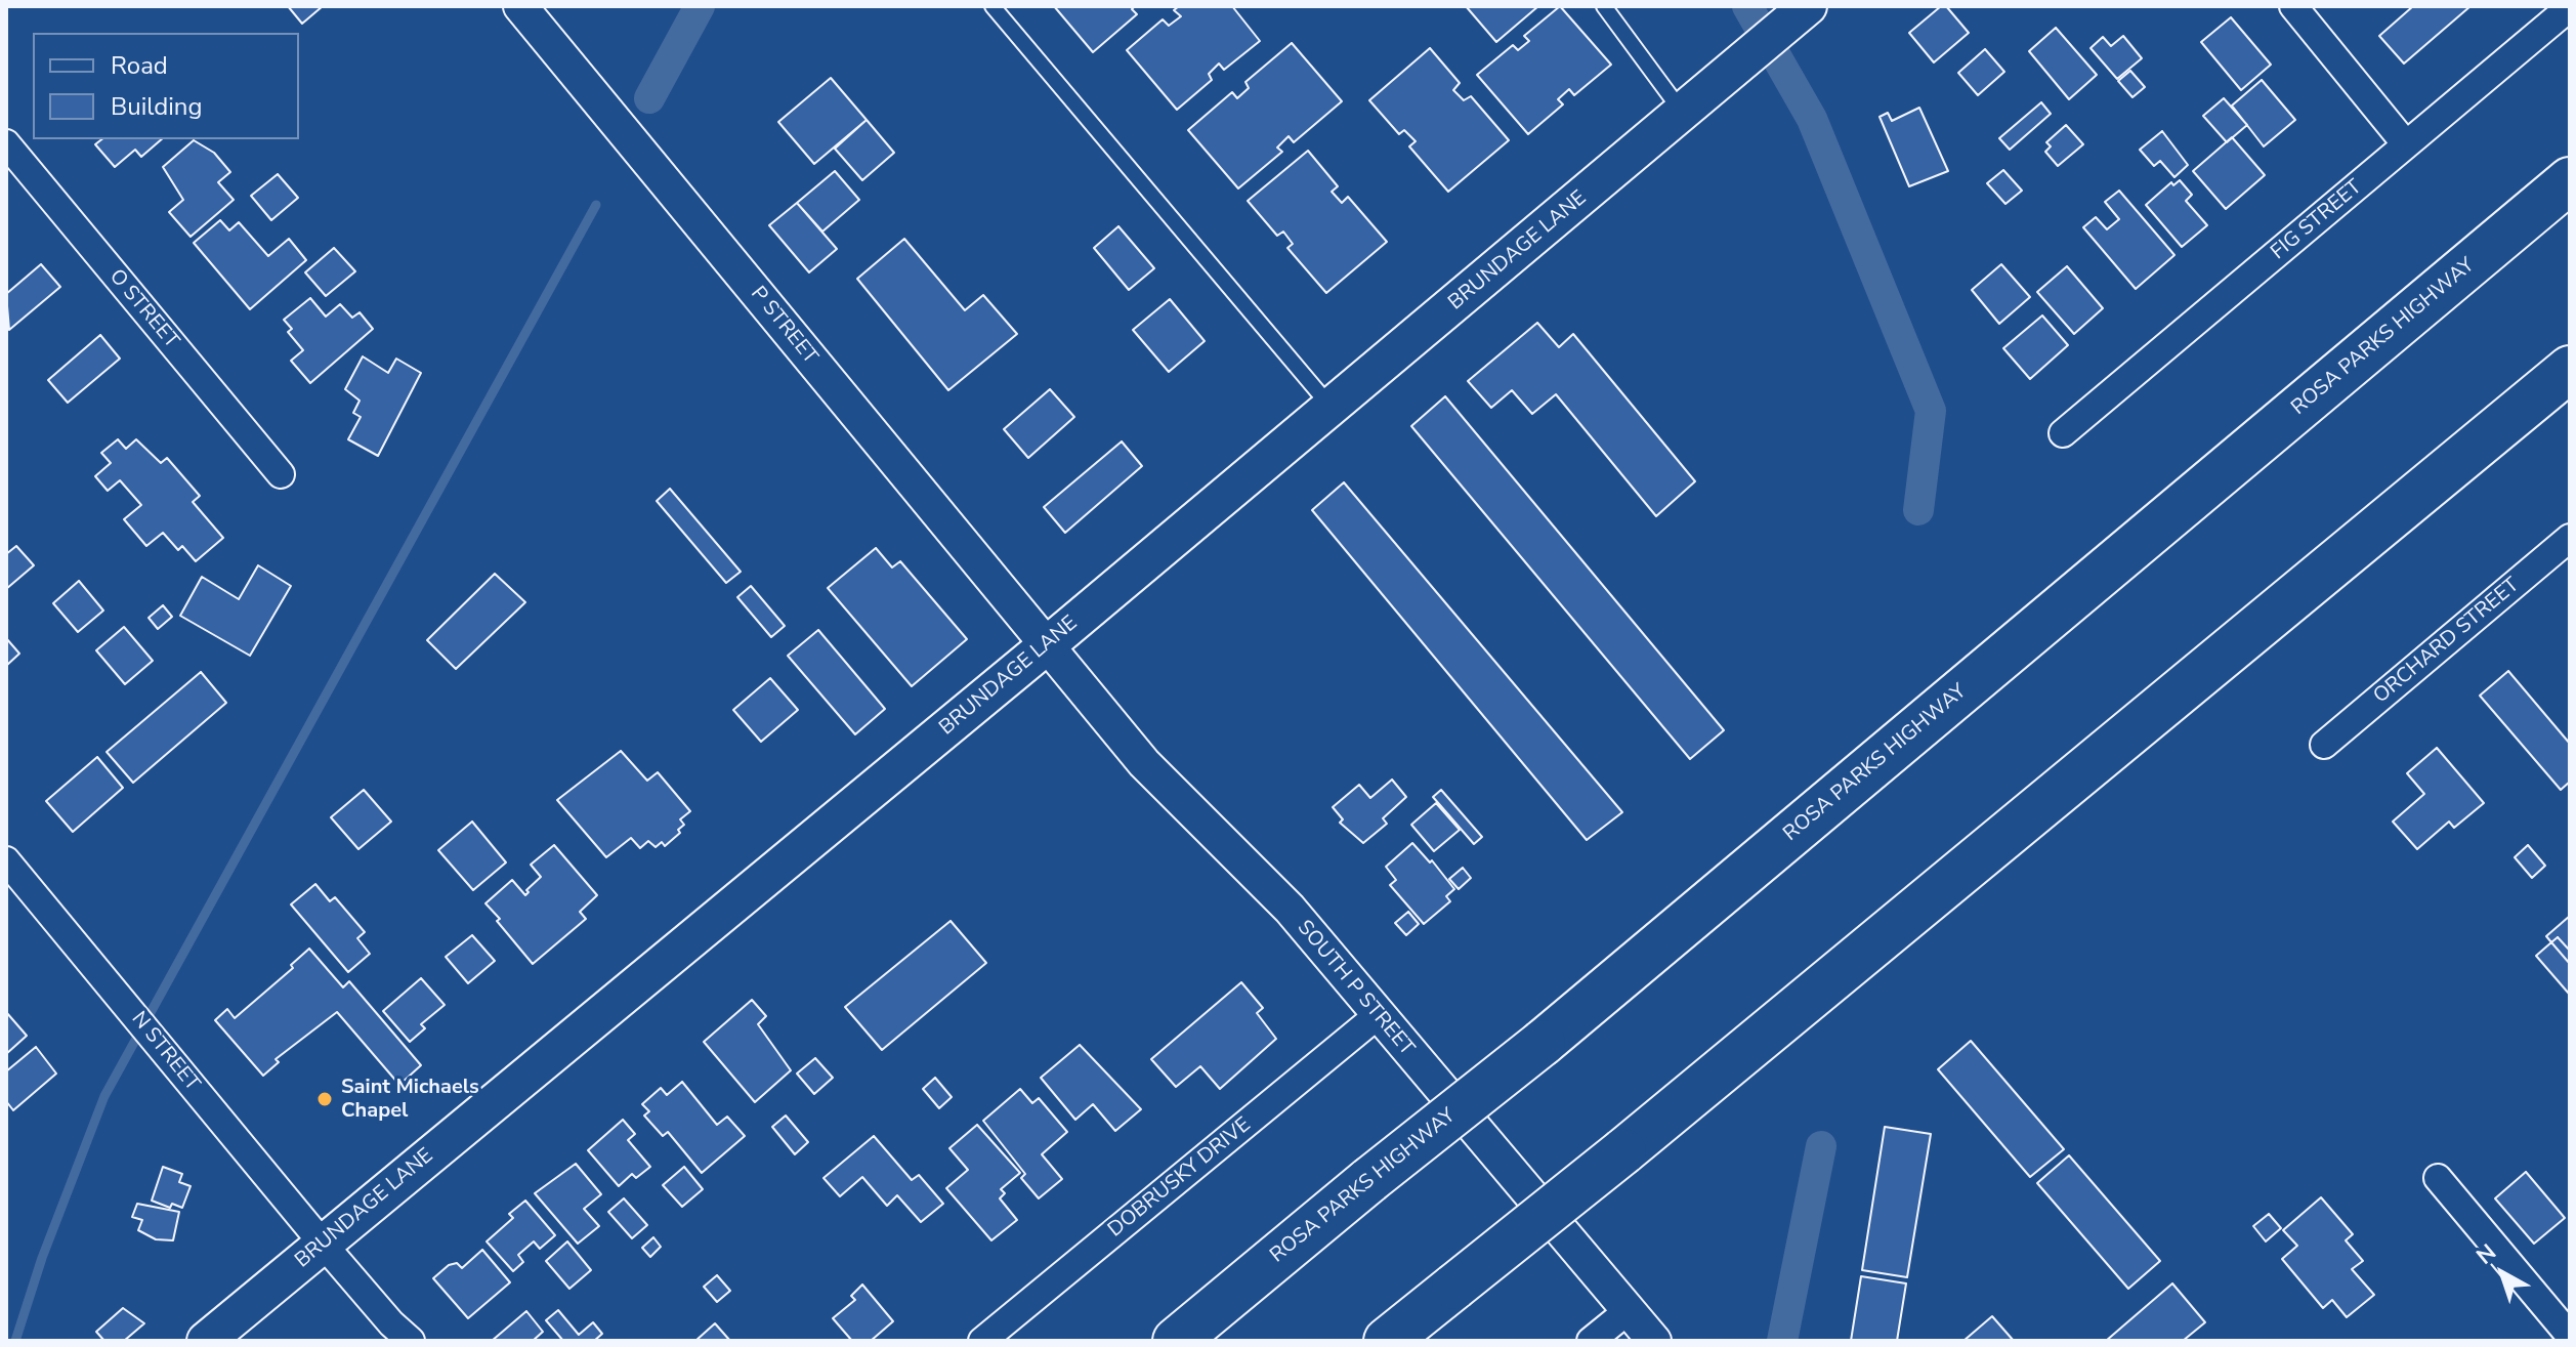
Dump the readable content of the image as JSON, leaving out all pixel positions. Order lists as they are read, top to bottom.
{
  "streets": {
    "highway": ["ROSA PARKS HIGHWAY"],
    "main road": ["BRUNDAGE LANE"],
    "street": [
      "FIG STREET",
      "O STREET",
      "P STREET",
      "ORCHARD STREET",
      "SOUTH P STREET",
      "N STREET",
      "DOBRUSKY DRIVE"
    ]
  },
  "crossings": [
    ["BRUNDAGE LANE", "P STREET"],
    ["BRUNDAGE LANE", "SOUTH P STREET"],
    ["BRUNDAGE LANE", "N STREET"],
    ["P STREET", "SOUTH P STREET"],
    ["SOUTH P STREET", "DOBRUSKY DRIVE"]
  ],
  "places": ["Saint Michaels Chapel"],
  "legend": ["Road", "Building"],
  "north": "top left"
}
